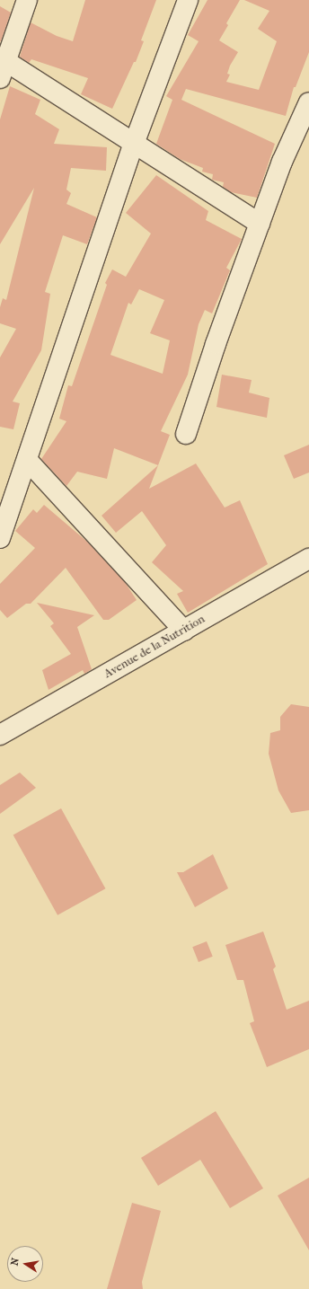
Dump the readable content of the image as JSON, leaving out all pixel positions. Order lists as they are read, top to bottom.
{
  "streets": {
    "street": ["Avenue de la Nutrition"]
  },
  "north": "left"
}
